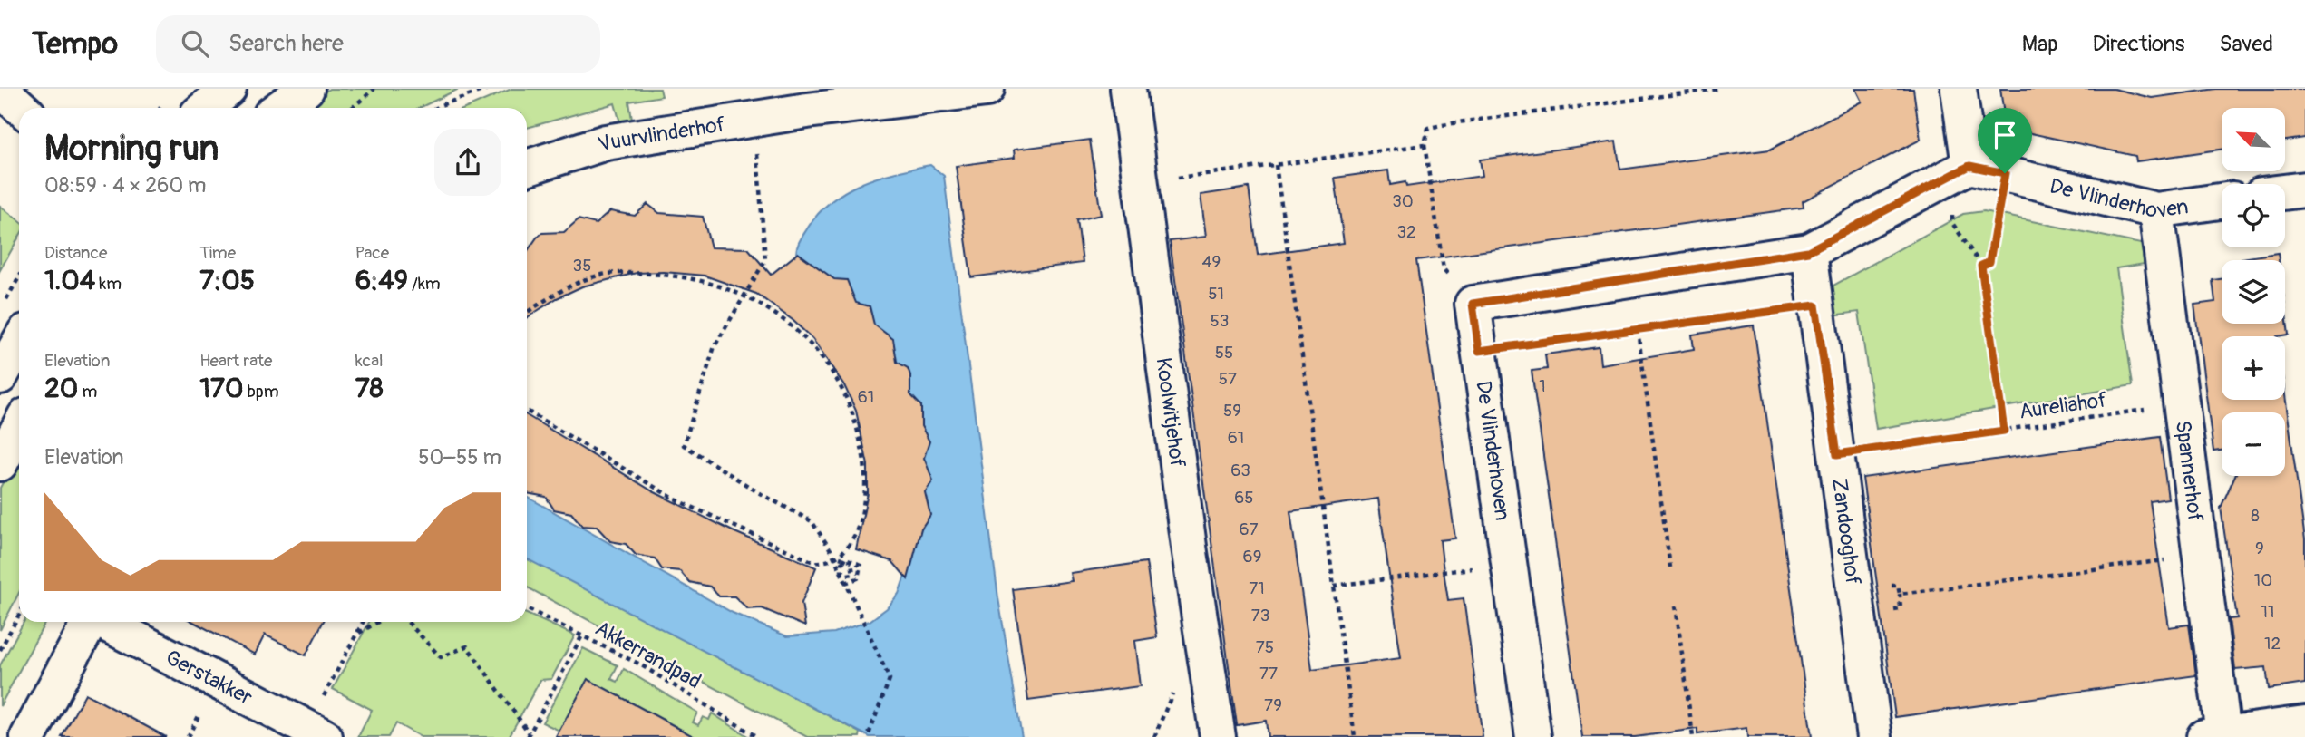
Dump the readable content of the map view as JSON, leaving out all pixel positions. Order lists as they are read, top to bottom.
{
  "streets": {
    "street": [
      "Vuurvlinderhof",
      "De Vlinderhoven",
      "Koolwitjehof",
      "Spannerhof",
      "Zandooghof",
      "Gerstakker"
    ],
    "path": ["Aureliahof", "Akkerrandpad"]
  },
  "crossings": [
    ["De Vlinderhoven", "Spannerhof"],
    ["Aureliahof", "Spannerhof"],
    ["Aureliahof", "Zandooghof"]
  ],
  "house_numbers": [
    "30",
    "32",
    "49",
    "35",
    "51",
    "53",
    "55",
    "57",
    "1",
    "61",
    "59",
    "61",
    "63",
    "65",
    "8",
    "67",
    "9",
    "69",
    "10",
    "71",
    "11",
    "73",
    "12",
    "75",
    "77",
    "79"
  ],
  "north": "top left",
  "page": {
    "header": "Tempo",
    "search": "Search here",
    "nav": ["Map", "Directions", "Saved"],
    "map_buttons": ["+", "−"],
    "heading": ["Morning run", "08:59 · 4 × 260 m"],
    "stats": [
      ["Distance", "1.04 km"],
      ["Time", "7:05"],
      ["Pace", "6:49 /km"],
      ["Elevation", "20 m"],
      ["Heart rate", "170 bpm"],
      ["kcal", "78"]
    ],
    "chart": ["Elevation", "50–55 m"]
  }
}
